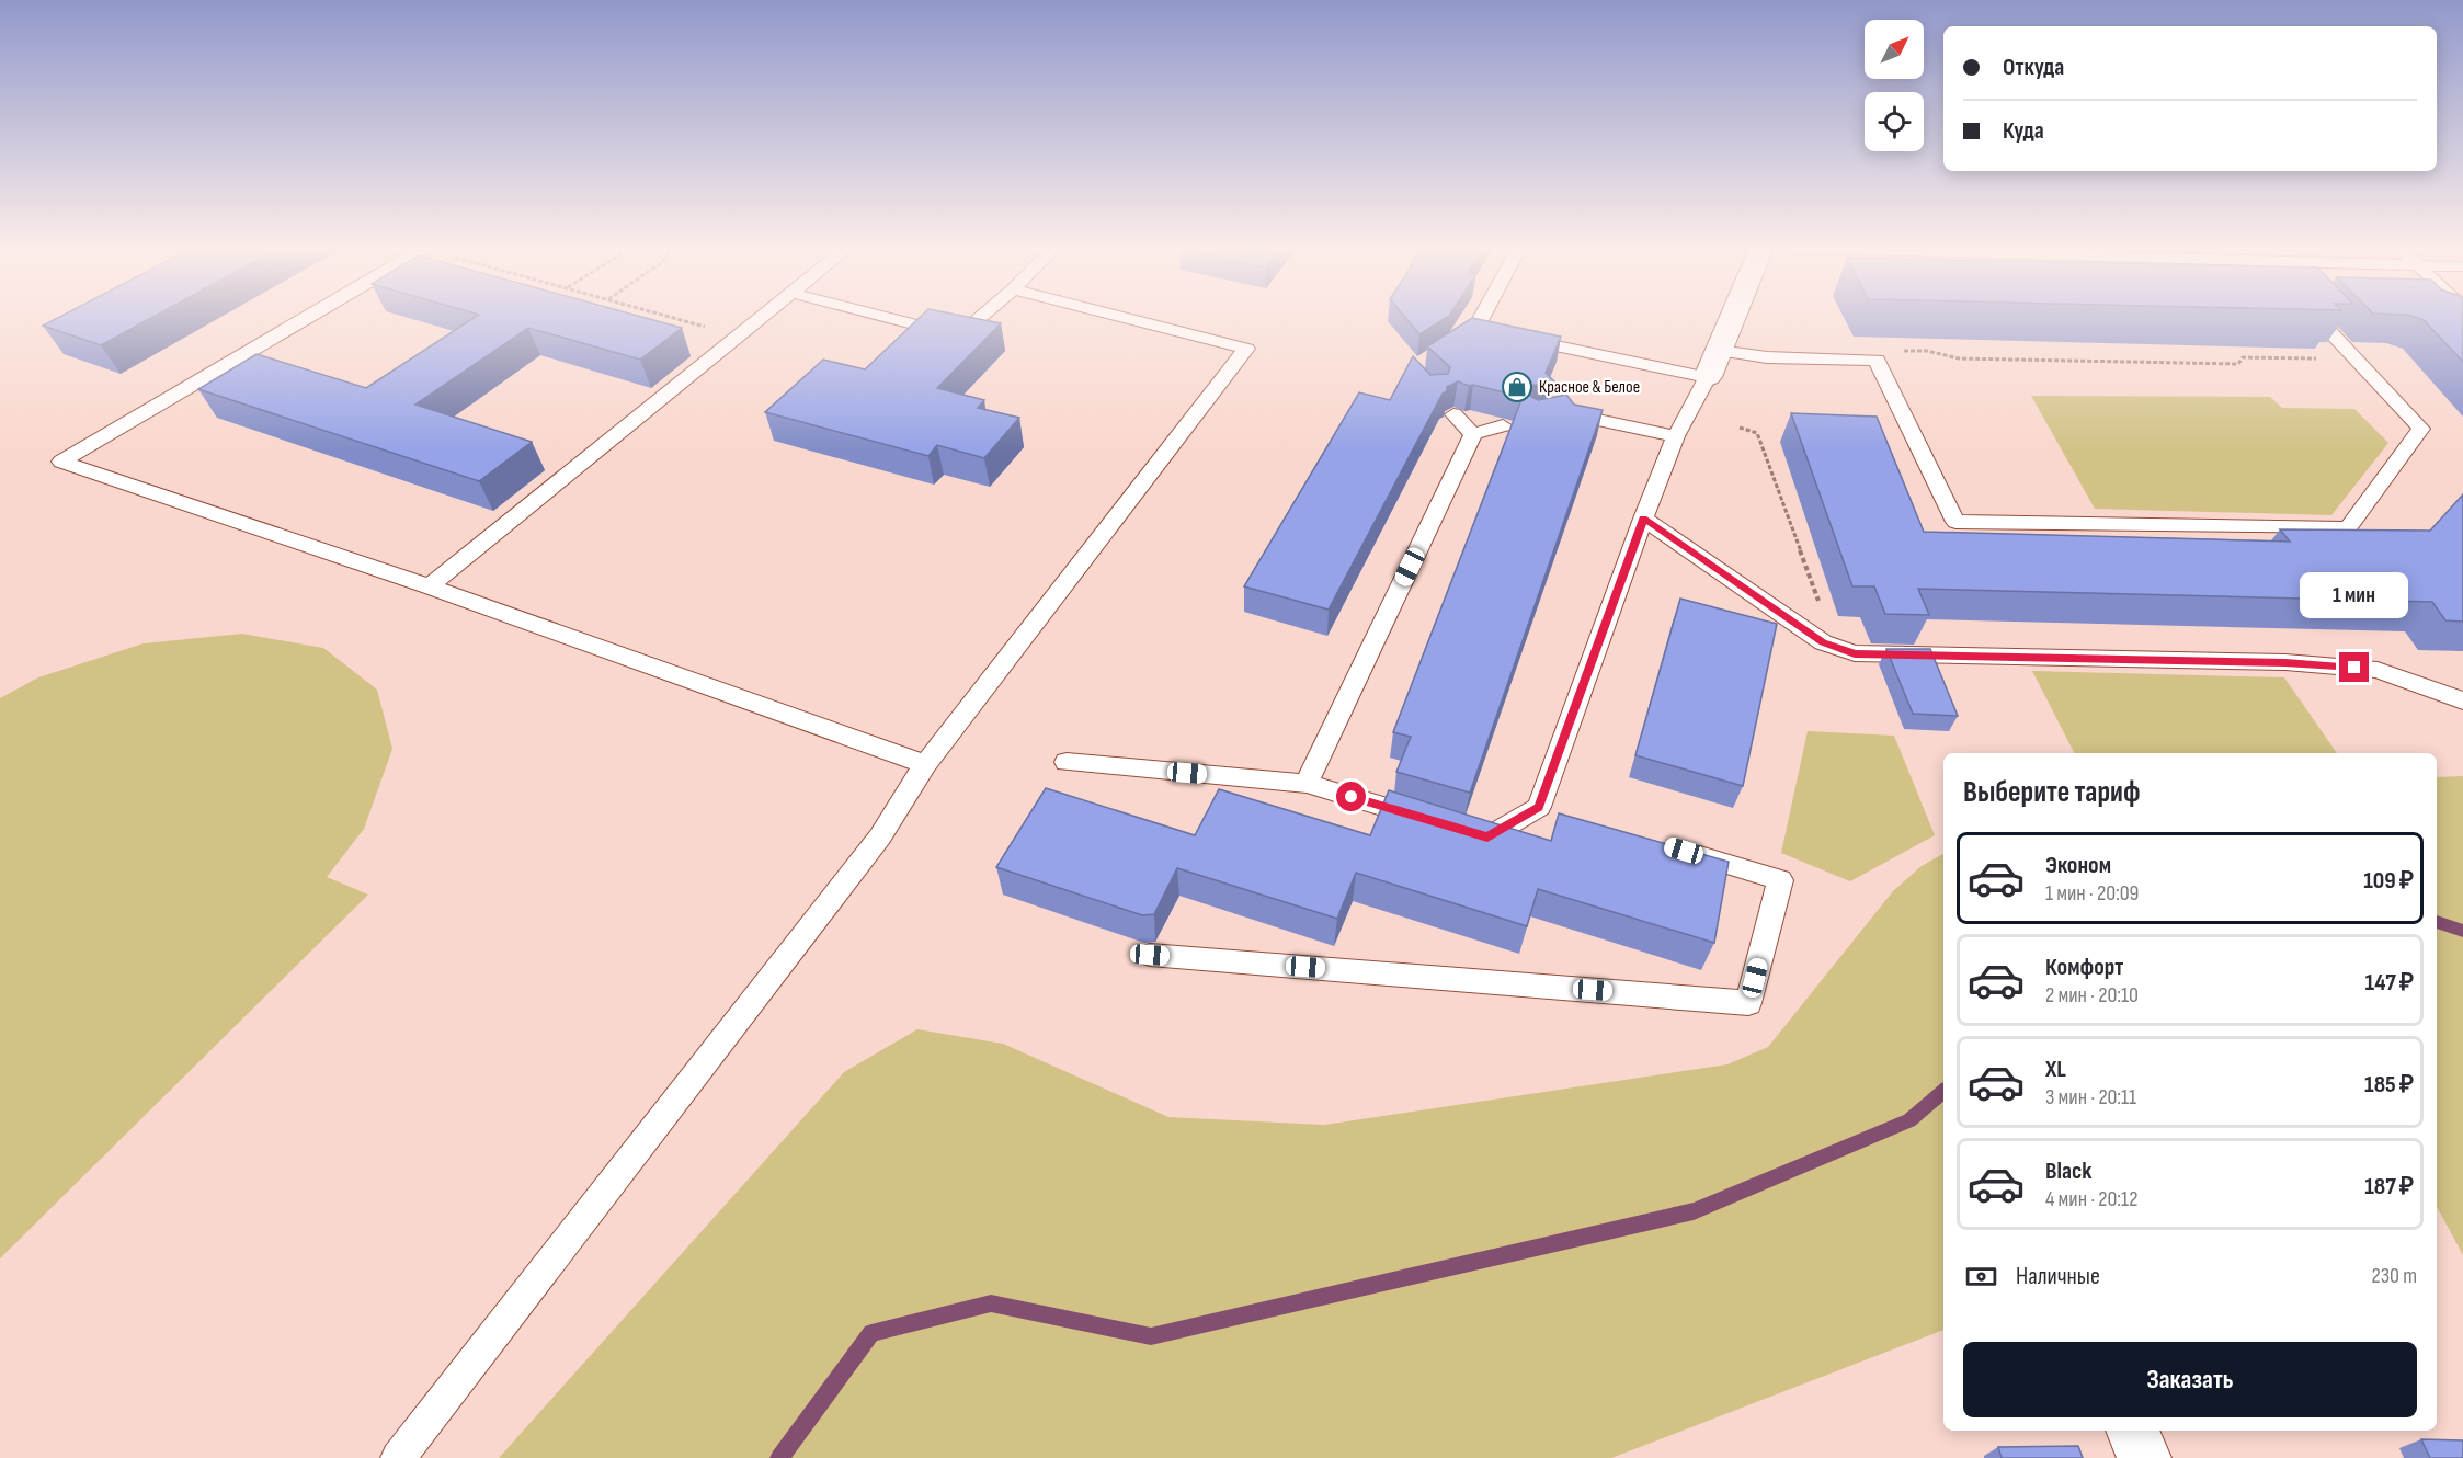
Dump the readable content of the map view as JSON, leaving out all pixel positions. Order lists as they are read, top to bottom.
{
  "places": {
    "shop": ["Красное & Белое"]
  },
  "north": "top right",
  "page": {
    "banner": ["Откуда", "Куда"],
    "bubble": "1 мин",
    "heading": "Выберите тариф",
    "list": [
      {
        "name": "Эконом",
        "note": "1 мин · 20:09",
        "value": "109 ₽"
      },
      {
        "name": "Комфорт",
        "note": "2 мин · 20:10",
        "value": "147 ₽"
      },
      {
        "name": "XL",
        "note": "3 мин · 20:11",
        "value": "185 ₽"
      },
      {
        "name": "Black",
        "note": "4 мин · 20:12",
        "value": "187 ₽"
      }
    ],
    "pay": ["Наличные", "230 m"],
    "buttons": "Заказать"
  }
}
